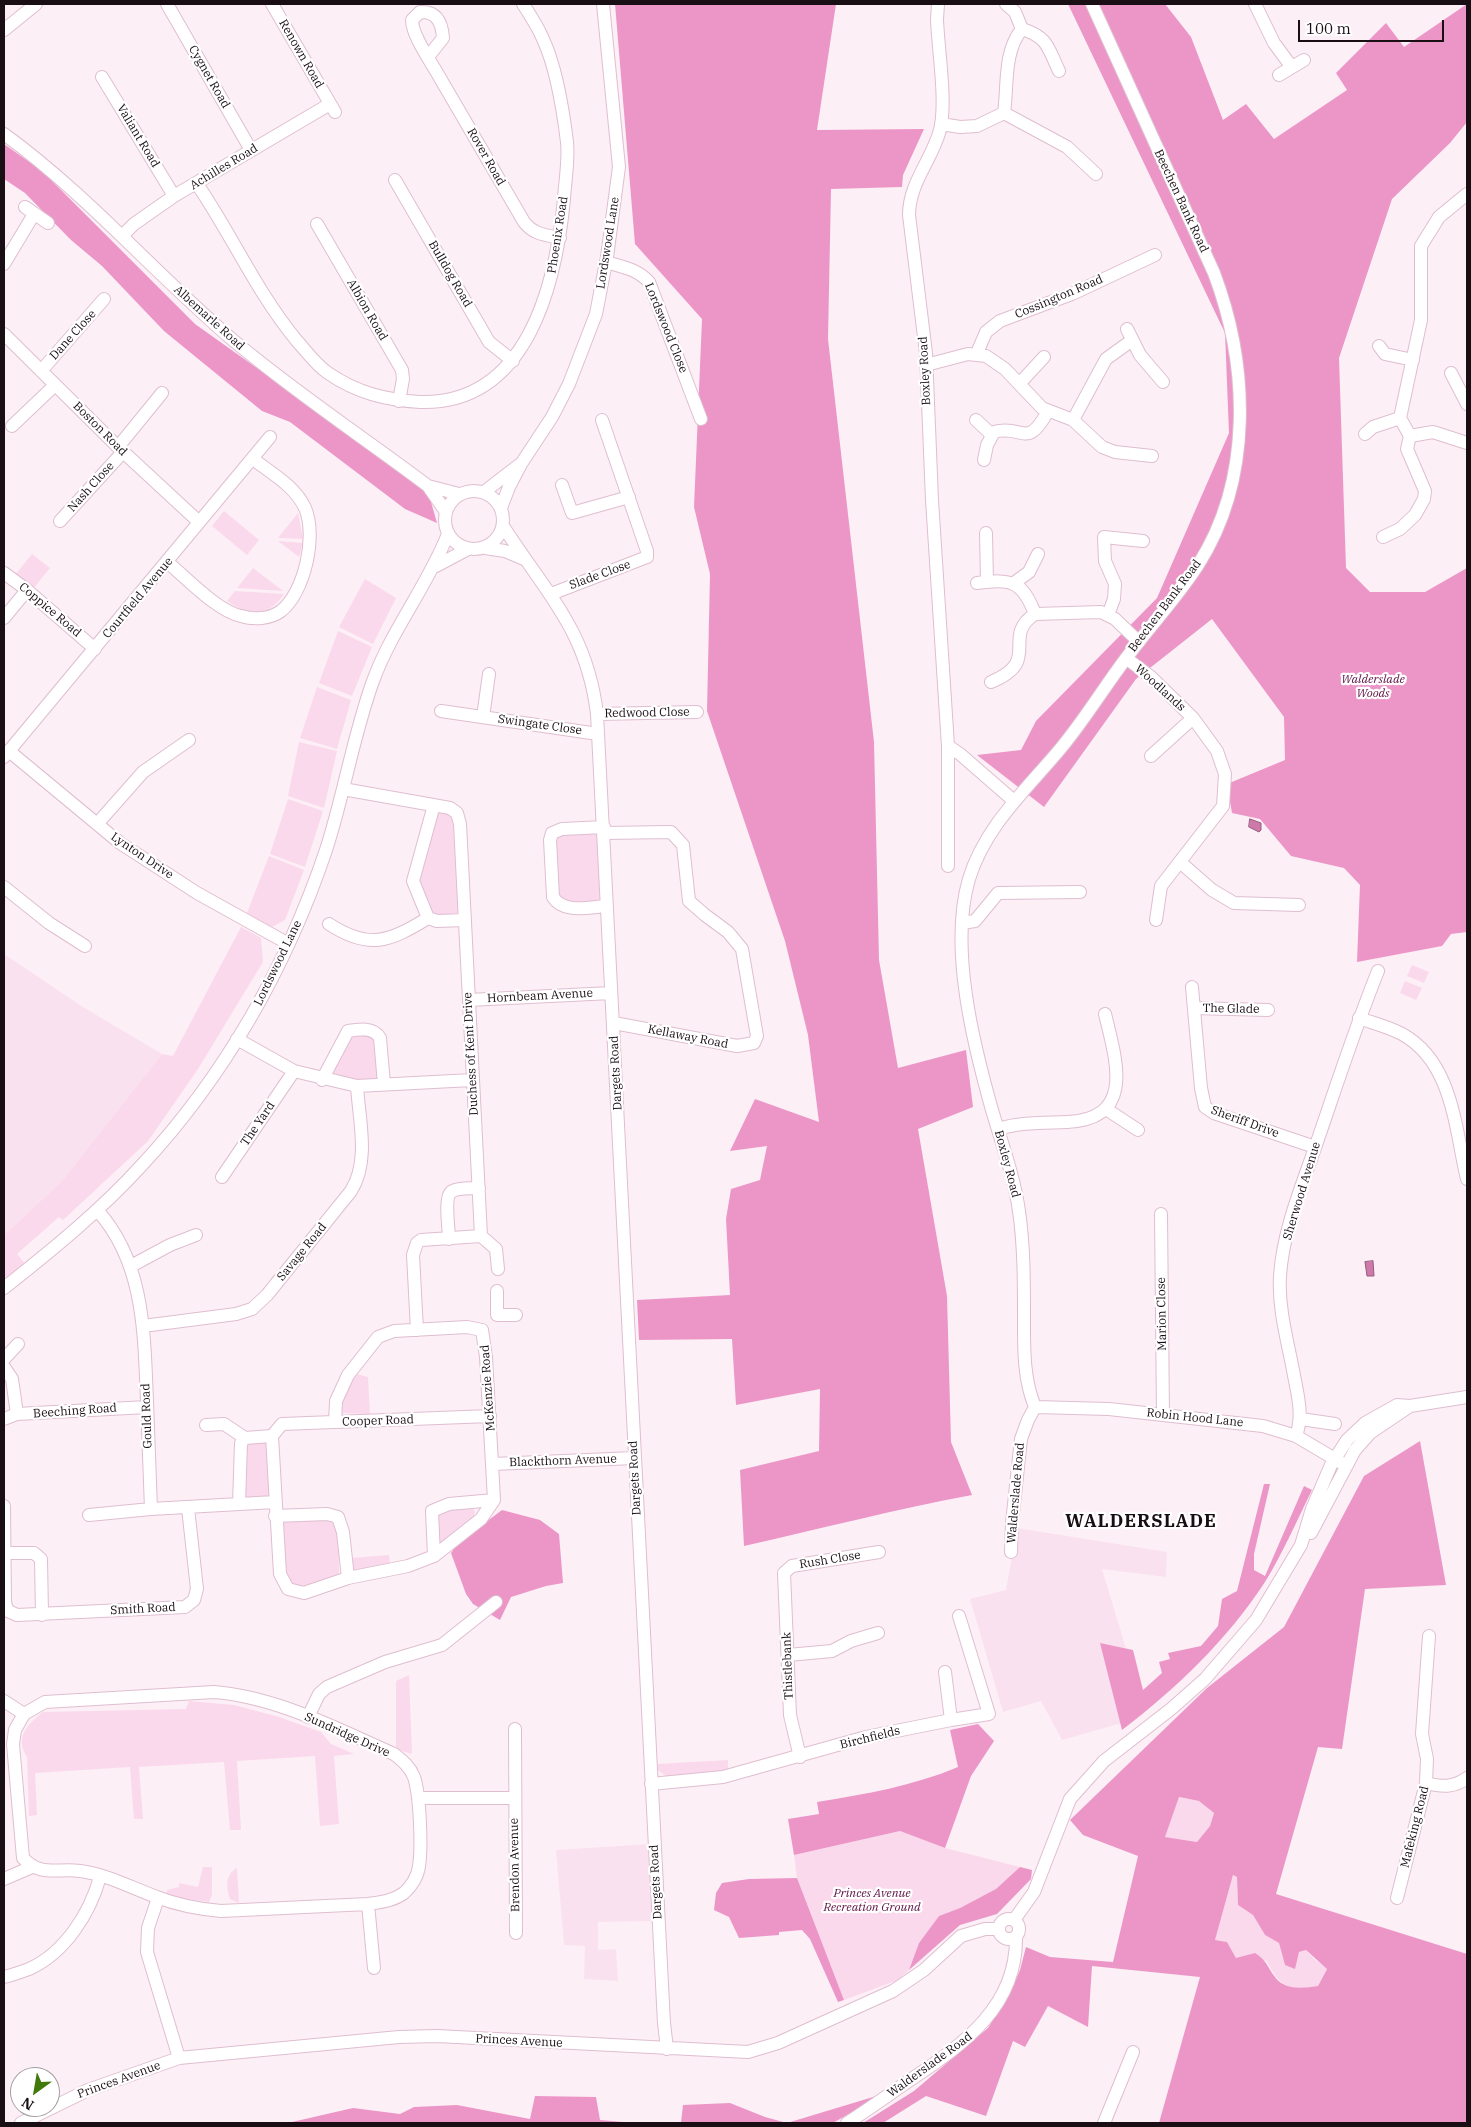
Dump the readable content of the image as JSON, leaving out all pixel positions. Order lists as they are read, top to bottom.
{
  "streets": {
    "street": [
      "Renown Road",
      "Cygnet Road",
      "Valiant Road",
      "Rover Road",
      "Achilles Road",
      "Beechen Bank Road",
      "Phoenix Road",
      "Lordswood Lane",
      "Bulldog Road",
      "Cossington Road",
      "Albion Road",
      "Albemarle Road",
      "Lordswood Close",
      "Dane Close",
      "Boxley Road",
      "Boston Road",
      "Nash Close",
      "Slade Close",
      "Courtfield Avenue",
      "Coppice Road",
      "Woodlands",
      "Redwood Close",
      "Swingate Close",
      "Lynton Drive",
      "Hornbeam Avenue",
      "The Glade",
      "Kellaway Road",
      "Duchess of Kent Drive",
      "Dargets Road",
      "Sheriff Drive",
      "The Yard",
      "Sherwood Avenue",
      "Savage Road",
      "Marion Close",
      "McKenzie Road",
      "Beeching Road",
      "Gould Road",
      "Robin Hood Lane",
      "Cooper Road",
      "Blackthorn Avenue",
      "Walderslade Road",
      "Rush Close",
      "Smith Road",
      "Thistlebank",
      "Sundridge Drive",
      "Birchfields",
      "Mafeking Road",
      "Brendon Avenue",
      "Princes Avenue"
    ]
  },
  "crossings": [
    ["Renown Road", "Achilles Road"],
    ["Cygnet Road", "Achilles Road"],
    ["Valiant Road", "Achilles Road"],
    ["Rover Road", "Phoenix Road"],
    ["Achilles Road", "Phoenix Road"],
    ["Achilles Road", "Albemarle Road"],
    ["Beechen Bank Road", "Boxley Road"],
    ["Beechen Bank Road", "Woodlands"],
    ["Phoenix Road", "Bulldog Road"],
    ["Phoenix Road", "Albion Road"],
    ["Lordswood Lane", "Albemarle Road"],
    ["Lordswood Lane", "Lordswood Close"],
    ["Lordswood Lane", "Lynton Drive"],
    ["Lordswood Lane", "Duchess of Kent Drive"],
    ["Lordswood Lane", "Dargets Road"],
    ["Lordswood Lane", "Gould Road"],
    ["Albemarle Road", "Dargets Road"],
    ["Dane Close", "Boston Road"],
    ["Boxley Road", "Robin Hood Lane"],
    ["Boxley Road", "Walderslade Road"],
    ["Boston Road", "Nash Close"],
    ["Boston Road", "Courtfield Avenue"],
    ["Slade Close", "Dargets Road"],
    ["Courtfield Avenue", "Coppice Road"],
    ["Courtfield Avenue", "Lynton Drive"],
    ["Redwood Close", "Dargets Road"],
    ["Swingate Close", "Dargets Road"],
    ["Hornbeam Avenue", "Duchess of Kent Drive"],
    ["Hornbeam Avenue", "Dargets Road"],
    ["The Glade", "Sheriff Drive"],
    ["Kellaway Road", "Dargets Road"],
    ["Dargets Road", "Blackthorn Avenue"],
    ["Dargets Road", "Birchfields"],
    ["Dargets Road", "Princes Avenue"],
    ["Sheriff Drive", "Sherwood Avenue"],
    ["Sherwood Avenue", "Robin Hood Lane"],
    ["Savage Road", "Gould Road"],
    ["Marion Close", "Robin Hood Lane"],
    ["McKenzie Road", "Cooper Road"],
    ["McKenzie Road", "Blackthorn Avenue"],
    ["Beeching Road", "Gould Road"],
    ["Robin Hood Lane", "Walderslade Road"],
    ["Walderslade Road", "Princes Avenue"],
    ["Rush Close", "Thistlebank"],
    ["Thistlebank", "Birchfields"]
  ],
  "districts": ["WALDERSLADE"],
  "parks": ["Walderslade Woods", "Princes Avenue Recreation Ground"],
  "scale_bar": "100 m",
  "north": "bottom left"
}
